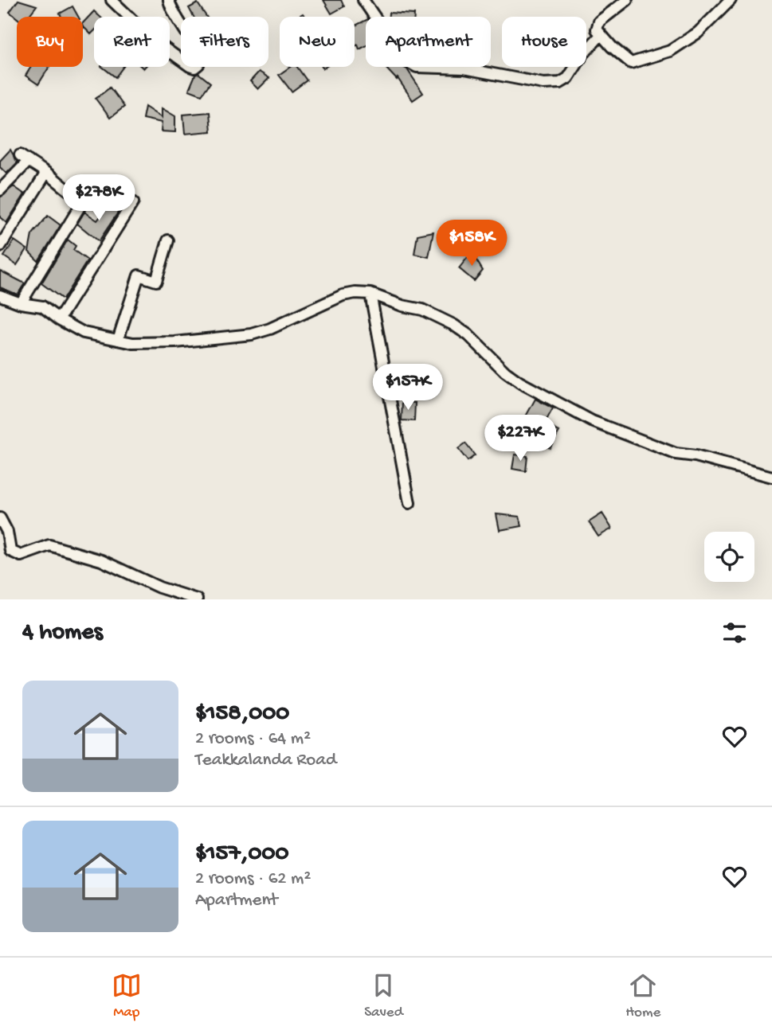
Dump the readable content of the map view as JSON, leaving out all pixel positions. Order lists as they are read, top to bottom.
{
  "page": {
    "chip": [
      "Buy",
      "Rent",
      "Filters",
      "New",
      "Apartment",
      "House"
    ],
    "price": [
      "$278K",
      "$158K",
      "$157K",
      "$227K"
    ],
    "heading": "4 homes",
    "list": [
      {
        "name": "$158,000",
        "note": "2 rooms · 64 m² · Teakkalanda Road"
      },
      {
        "name": "$157,000",
        "note": "2 rooms · 62 m² · Apartment"
      }
    ],
    "tabs": ["Map", "Saved", "Home"]
  }
}
